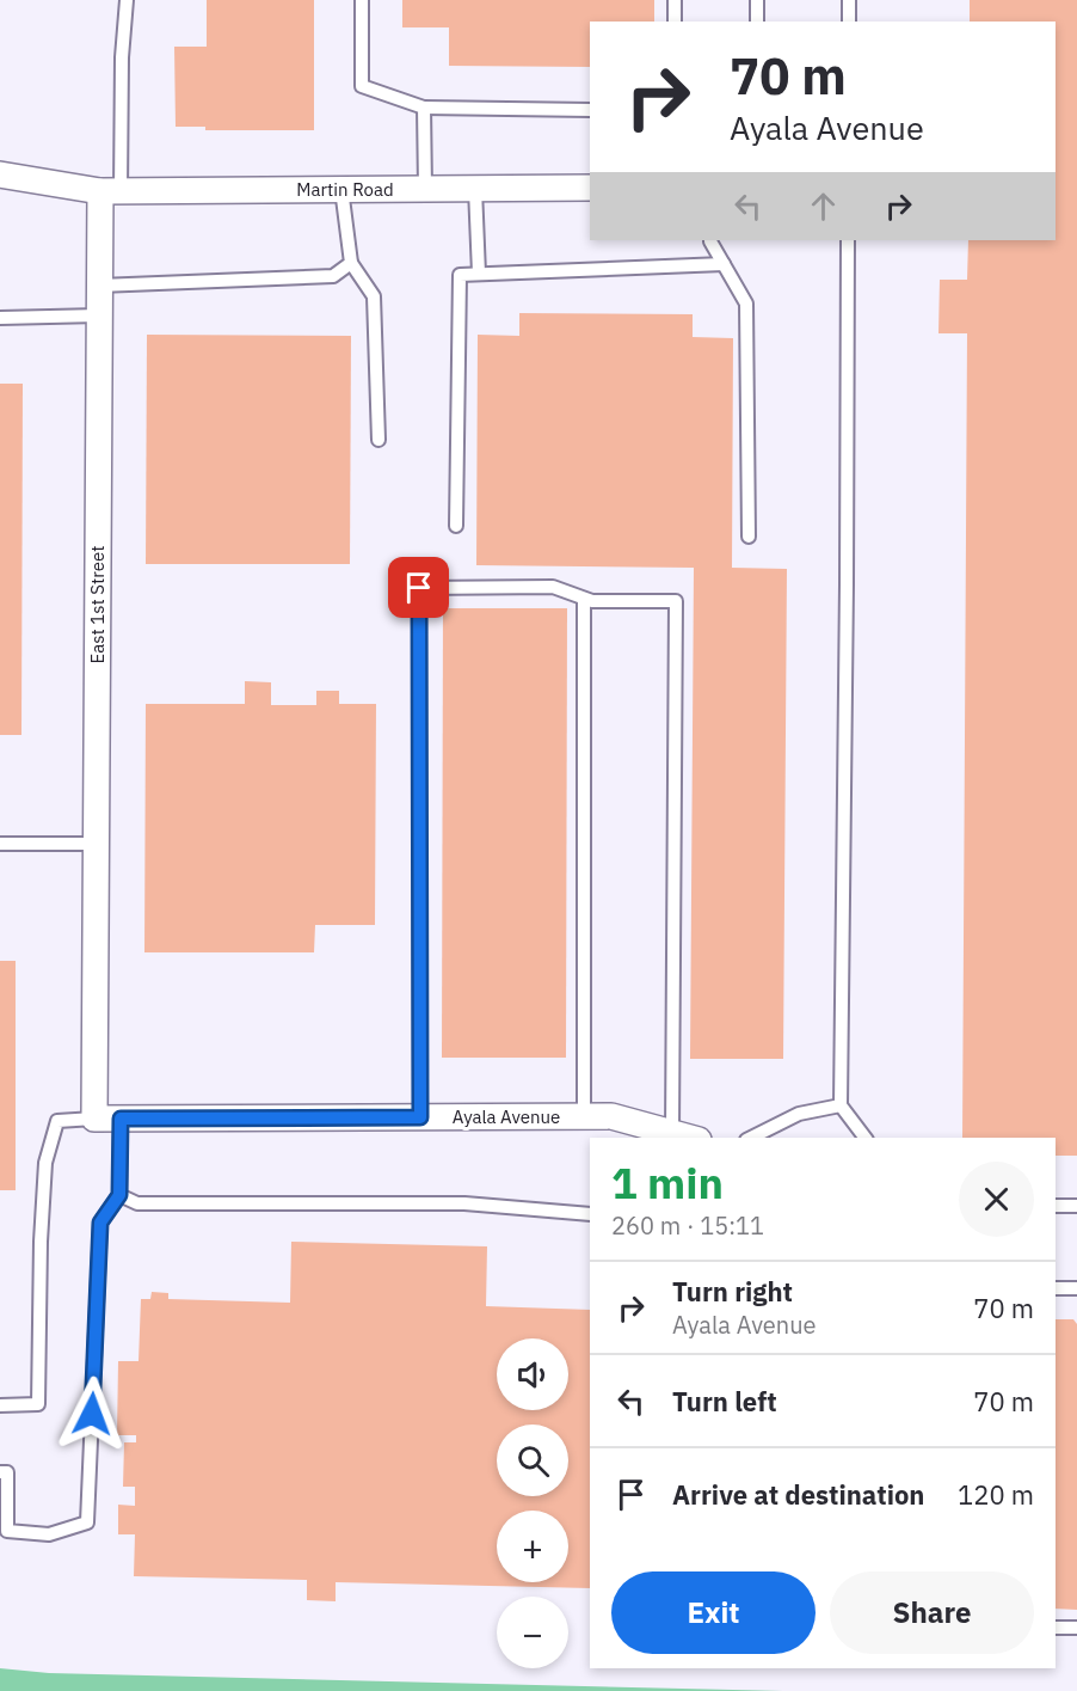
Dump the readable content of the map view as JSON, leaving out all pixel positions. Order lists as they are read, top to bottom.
{
  "streets": {
    "street": ["Martin Road", "East 1st Street", "Ayala Avenue"]
  },
  "crossings": [
    ["Martin Road", "East 1st Street"],
    ["East 1st Street", "Ayala Avenue"]
  ],
  "page": {
    "turn": ["70 m", "Ayala Avenue"],
    "heading": ["1 min", "260 m · 15:11"],
    "list": [
      {
        "name": "Turn right",
        "note": "Ayala Avenue",
        "value": "70 m"
      },
      {
        "name": "Turn left",
        "value": "70 m"
      },
      {
        "name": "Arrive at destination",
        "value": "120 m"
      }
    ],
    "map_buttons": ["+", "−"],
    "buttons": ["Exit", "Share"]
  }
}
